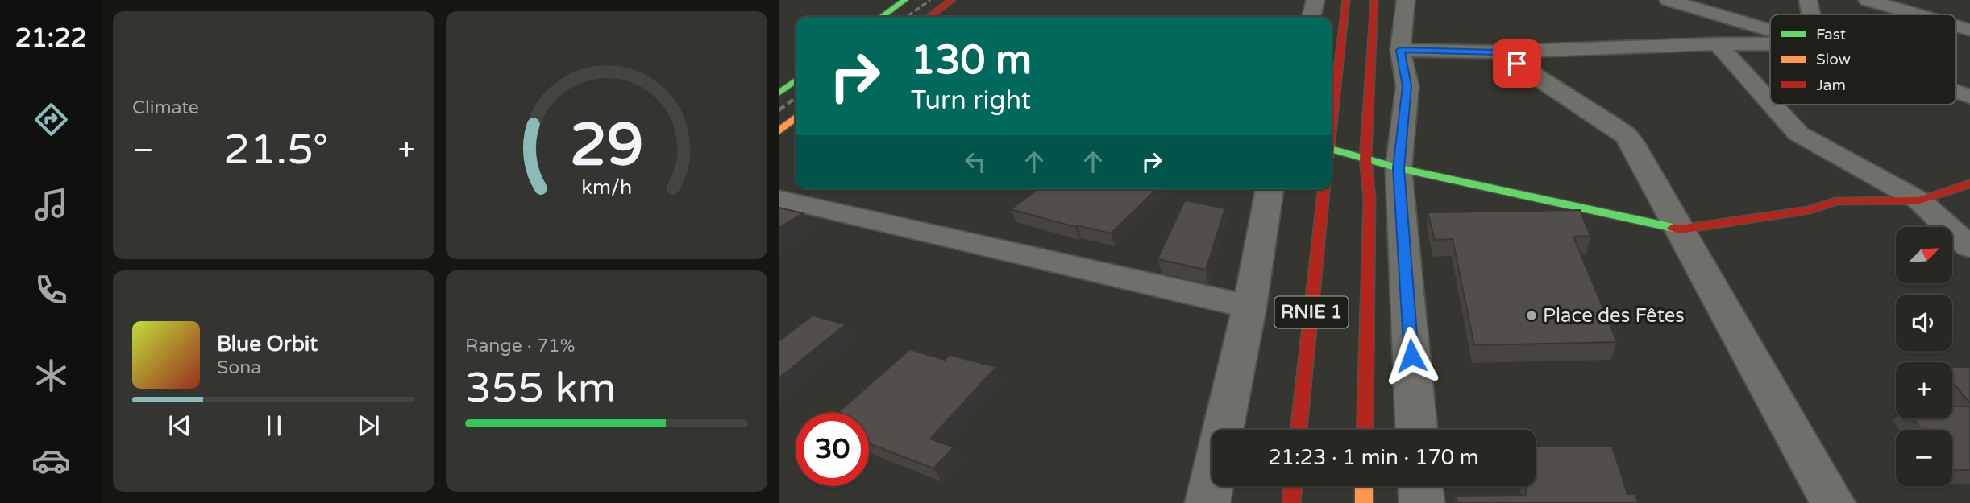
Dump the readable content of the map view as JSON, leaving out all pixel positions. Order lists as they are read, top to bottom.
{
  "streets": {
    "main road": ["RNIE 1"]
  },
  "places": ["Place des Fêtes"],
  "legend": ["Fast", "Slow", "Jam"],
  "north": "top right",
  "page": {
    "tabs": "21:22",
    "tile": [
      "Climate",
      ["Range · 71%", "355 km"]
    ],
    "turn": ["130 m", "Turn right"],
    "heat": ["−", "21.5°", "+"],
    "map_buttons": ["+", "−"],
    "song": ["Blue Orbit", "Sona"],
    "limit": "30",
    "trip": "21:23 · 1 min · 170 m",
    "gauge": ["29", "km/h"]
  }
}
